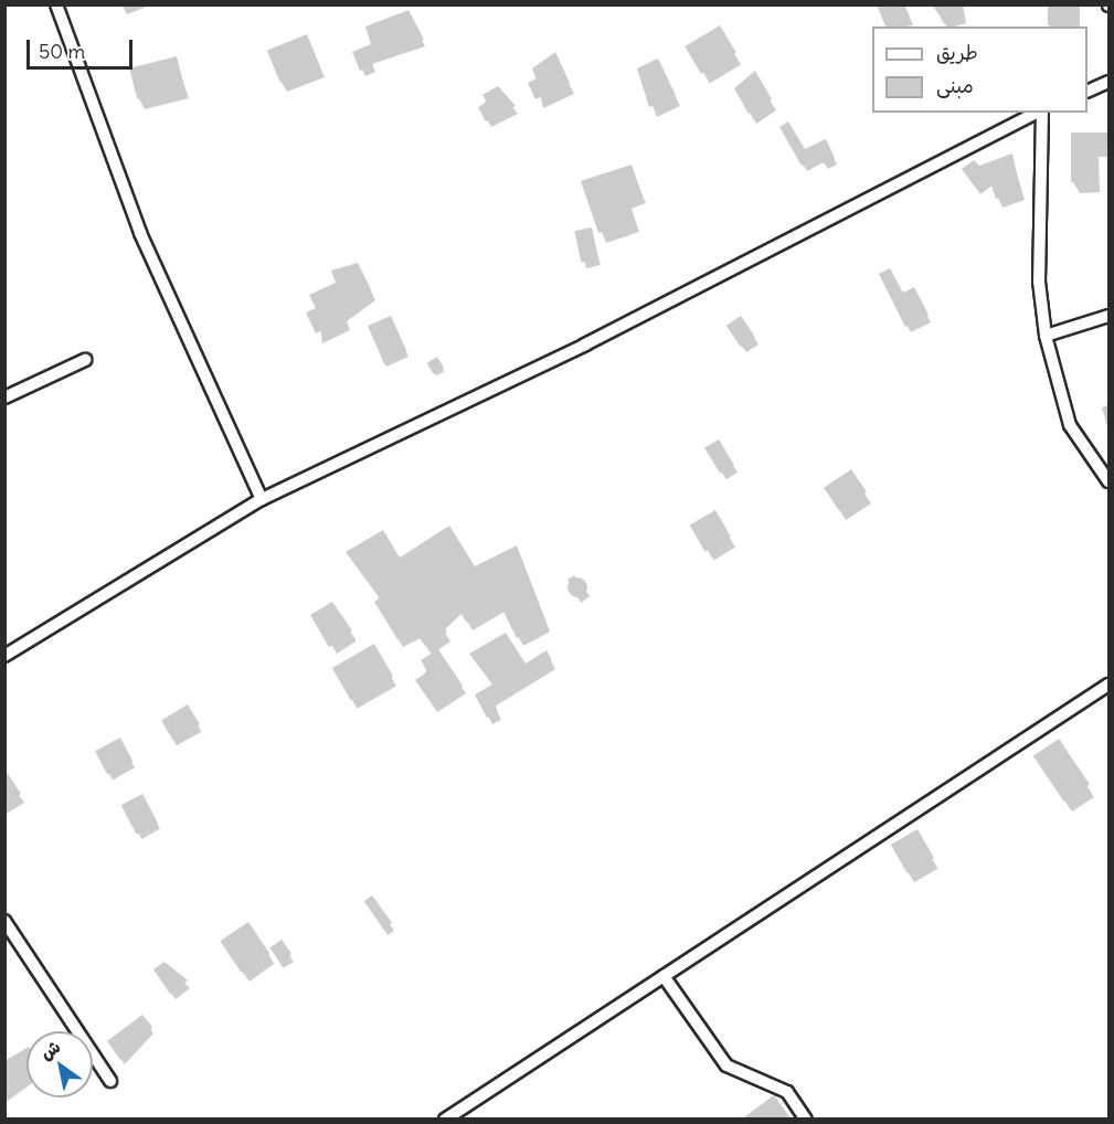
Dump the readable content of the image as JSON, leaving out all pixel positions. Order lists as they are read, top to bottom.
{
  "legend": ["طريق", "مبنى"],
  "scale_bar": "50 m",
  "north": "top left"
}
